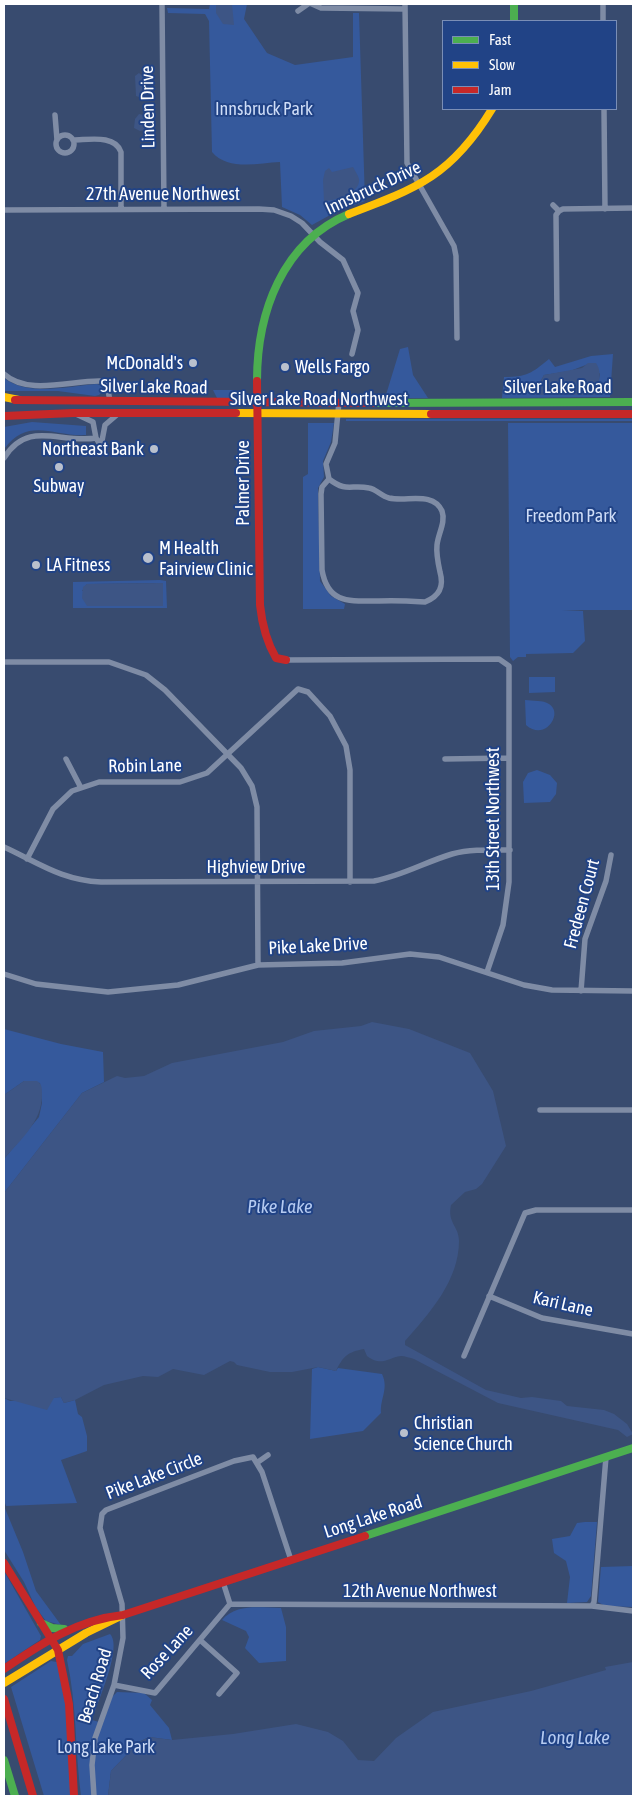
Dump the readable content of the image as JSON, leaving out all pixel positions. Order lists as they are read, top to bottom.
{
  "streets": {
    "main road": [
      "Innsbruck Drive",
      "Silver Lake Road",
      "Silver Lake Road Northwest",
      "Palmer Drive",
      "Long Lake Road"
    ],
    "street": [
      "Linden Drive",
      "27th Avenue Northwest",
      "Robin Lane",
      "13th Street Northwest",
      "Highview Drive",
      "Fredeen Court",
      "Pike Lake Drive",
      "Kari Lane",
      "Pike Lake Circle",
      "12th Avenue Northwest",
      "Rose Lane",
      "Beach Road"
    ]
  },
  "crossings": [
    ["Linden Drive", "27th Avenue Northwest"],
    ["Innsbruck Drive", "27th Avenue Northwest"],
    ["Innsbruck Drive", "Silver Lake Road"],
    ["Innsbruck Drive", "Silver Lake Road Northwest"],
    ["Innsbruck Drive", "Palmer Drive"],
    ["Silver Lake Road Northwest", "Palmer Drive"],
    ["Palmer Drive", "13th Street Northwest"],
    ["Robin Lane", "Highview Drive"],
    ["13th Street Northwest", "Highview Drive"],
    ["13th Street Northwest", "Pike Lake Drive"],
    ["Fredeen Court", "Pike Lake Drive"],
    ["Pike Lake Circle", "Long Lake Road"],
    ["Pike Lake Circle", "Beach Road"],
    ["Long Lake Road", "Beach Road"],
    ["12th Avenue Northwest", "Rose Lane"],
    ["Rose Lane", "Beach Road"]
  ],
  "water": ["Pike Lake", "Long Lake"],
  "parks": ["Innsbruck Park", "Freedom Park", "Long Lake Park"],
  "places": [
    "McDonald's",
    "Wells Fargo",
    "Northeast Bank",
    "Subway",
    "M Health Fairview Clinic",
    "LA Fitness",
    "Christian Science Church"
  ],
  "legend": ["Fast", "Slow", "Jam"]
}
